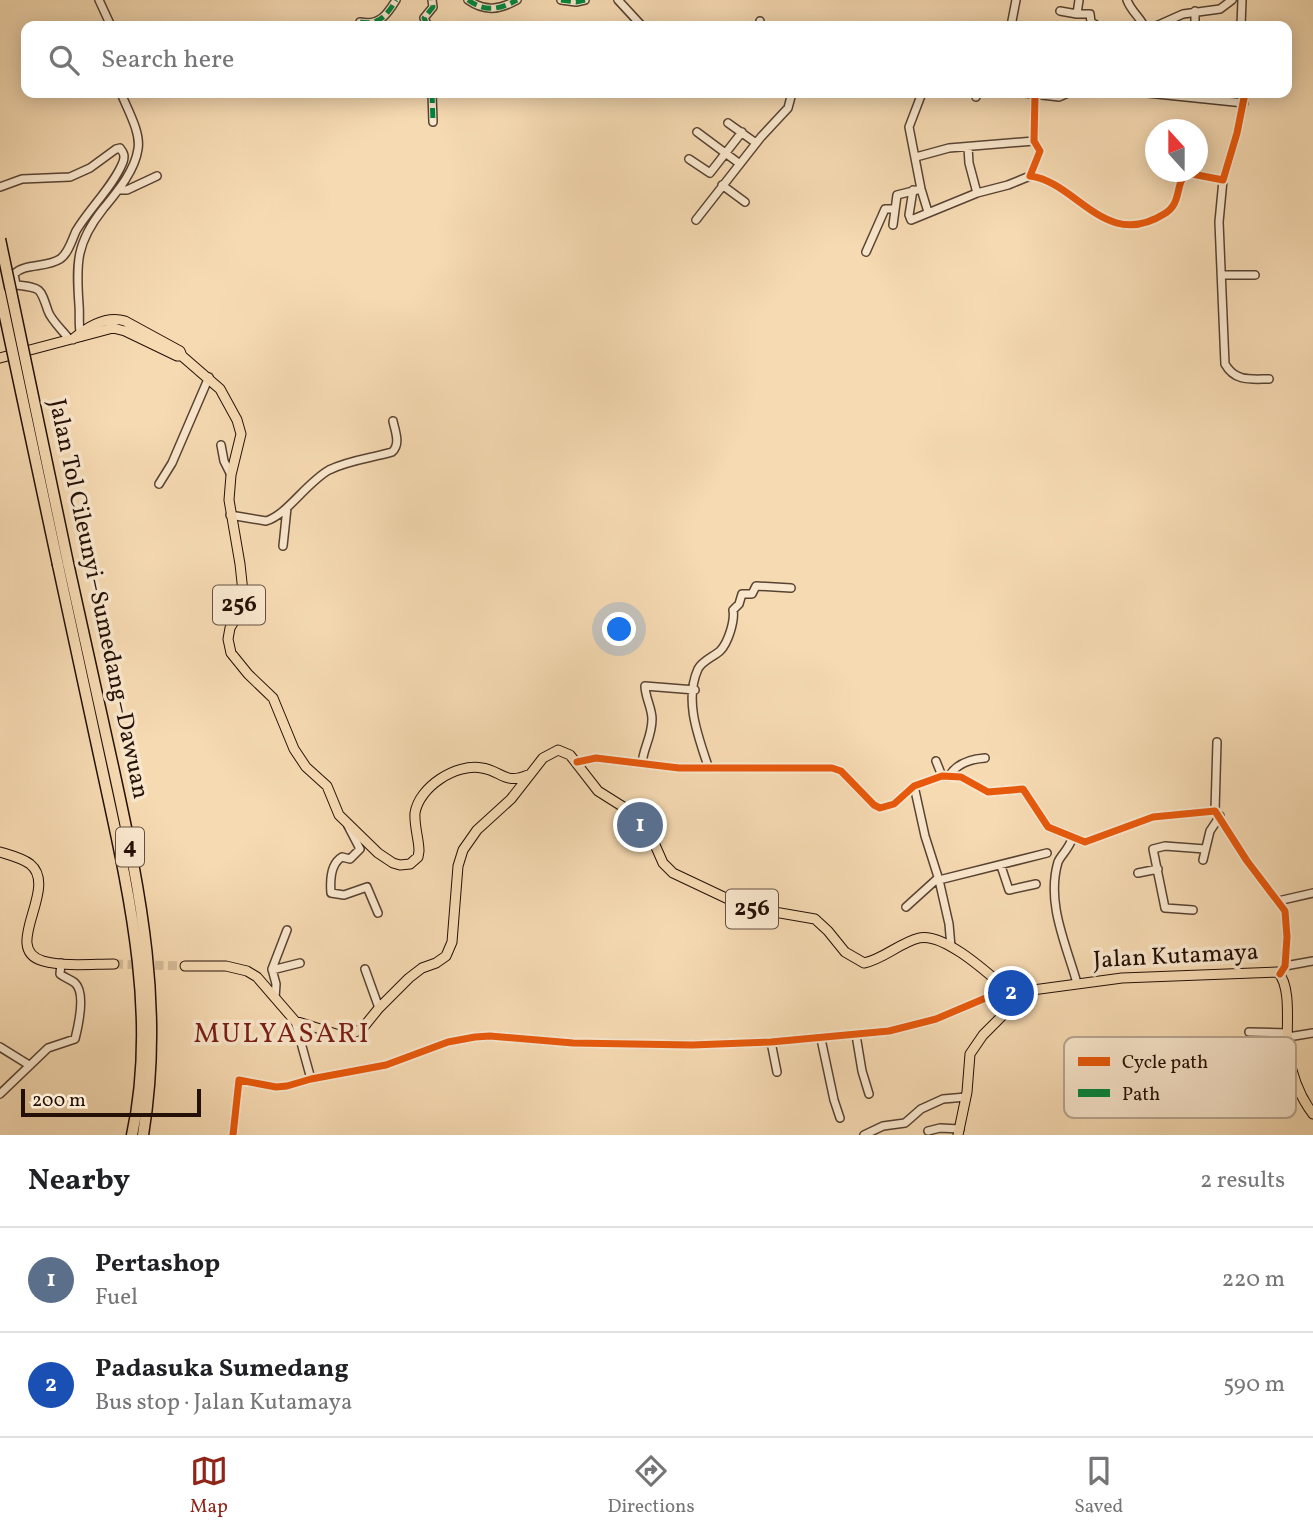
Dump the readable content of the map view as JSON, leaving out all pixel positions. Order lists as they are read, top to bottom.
{
  "streets": {
    "highway": ["Jalan Tol Cileunyi–Sumedang–Dawuan", "4"],
    "main road": ["256", "Jalan Kutamaya"]
  },
  "crossings": [
    ["256", "Jalan Kutamaya"]
  ],
  "districts": ["MULYASARI"],
  "legend": ["Cycle path", "Path"],
  "scale_bar": "200 m",
  "north": "top",
  "page": {
    "search": "Search here",
    "pins": ["1", "2"],
    "scale": "200 m",
    "heading": ["Nearby", "2 results"],
    "list": [
      {
        "mark": "1",
        "name": "Pertashop",
        "note": "Fuel",
        "value": "220 m"
      },
      {
        "mark": "2",
        "name": "Padasuka Sumedang",
        "note": "Bus stop · Jalan Kutamaya",
        "value": "590 m"
      }
    ],
    "nav": ["Map", "Directions", "Saved"]
  }
}
